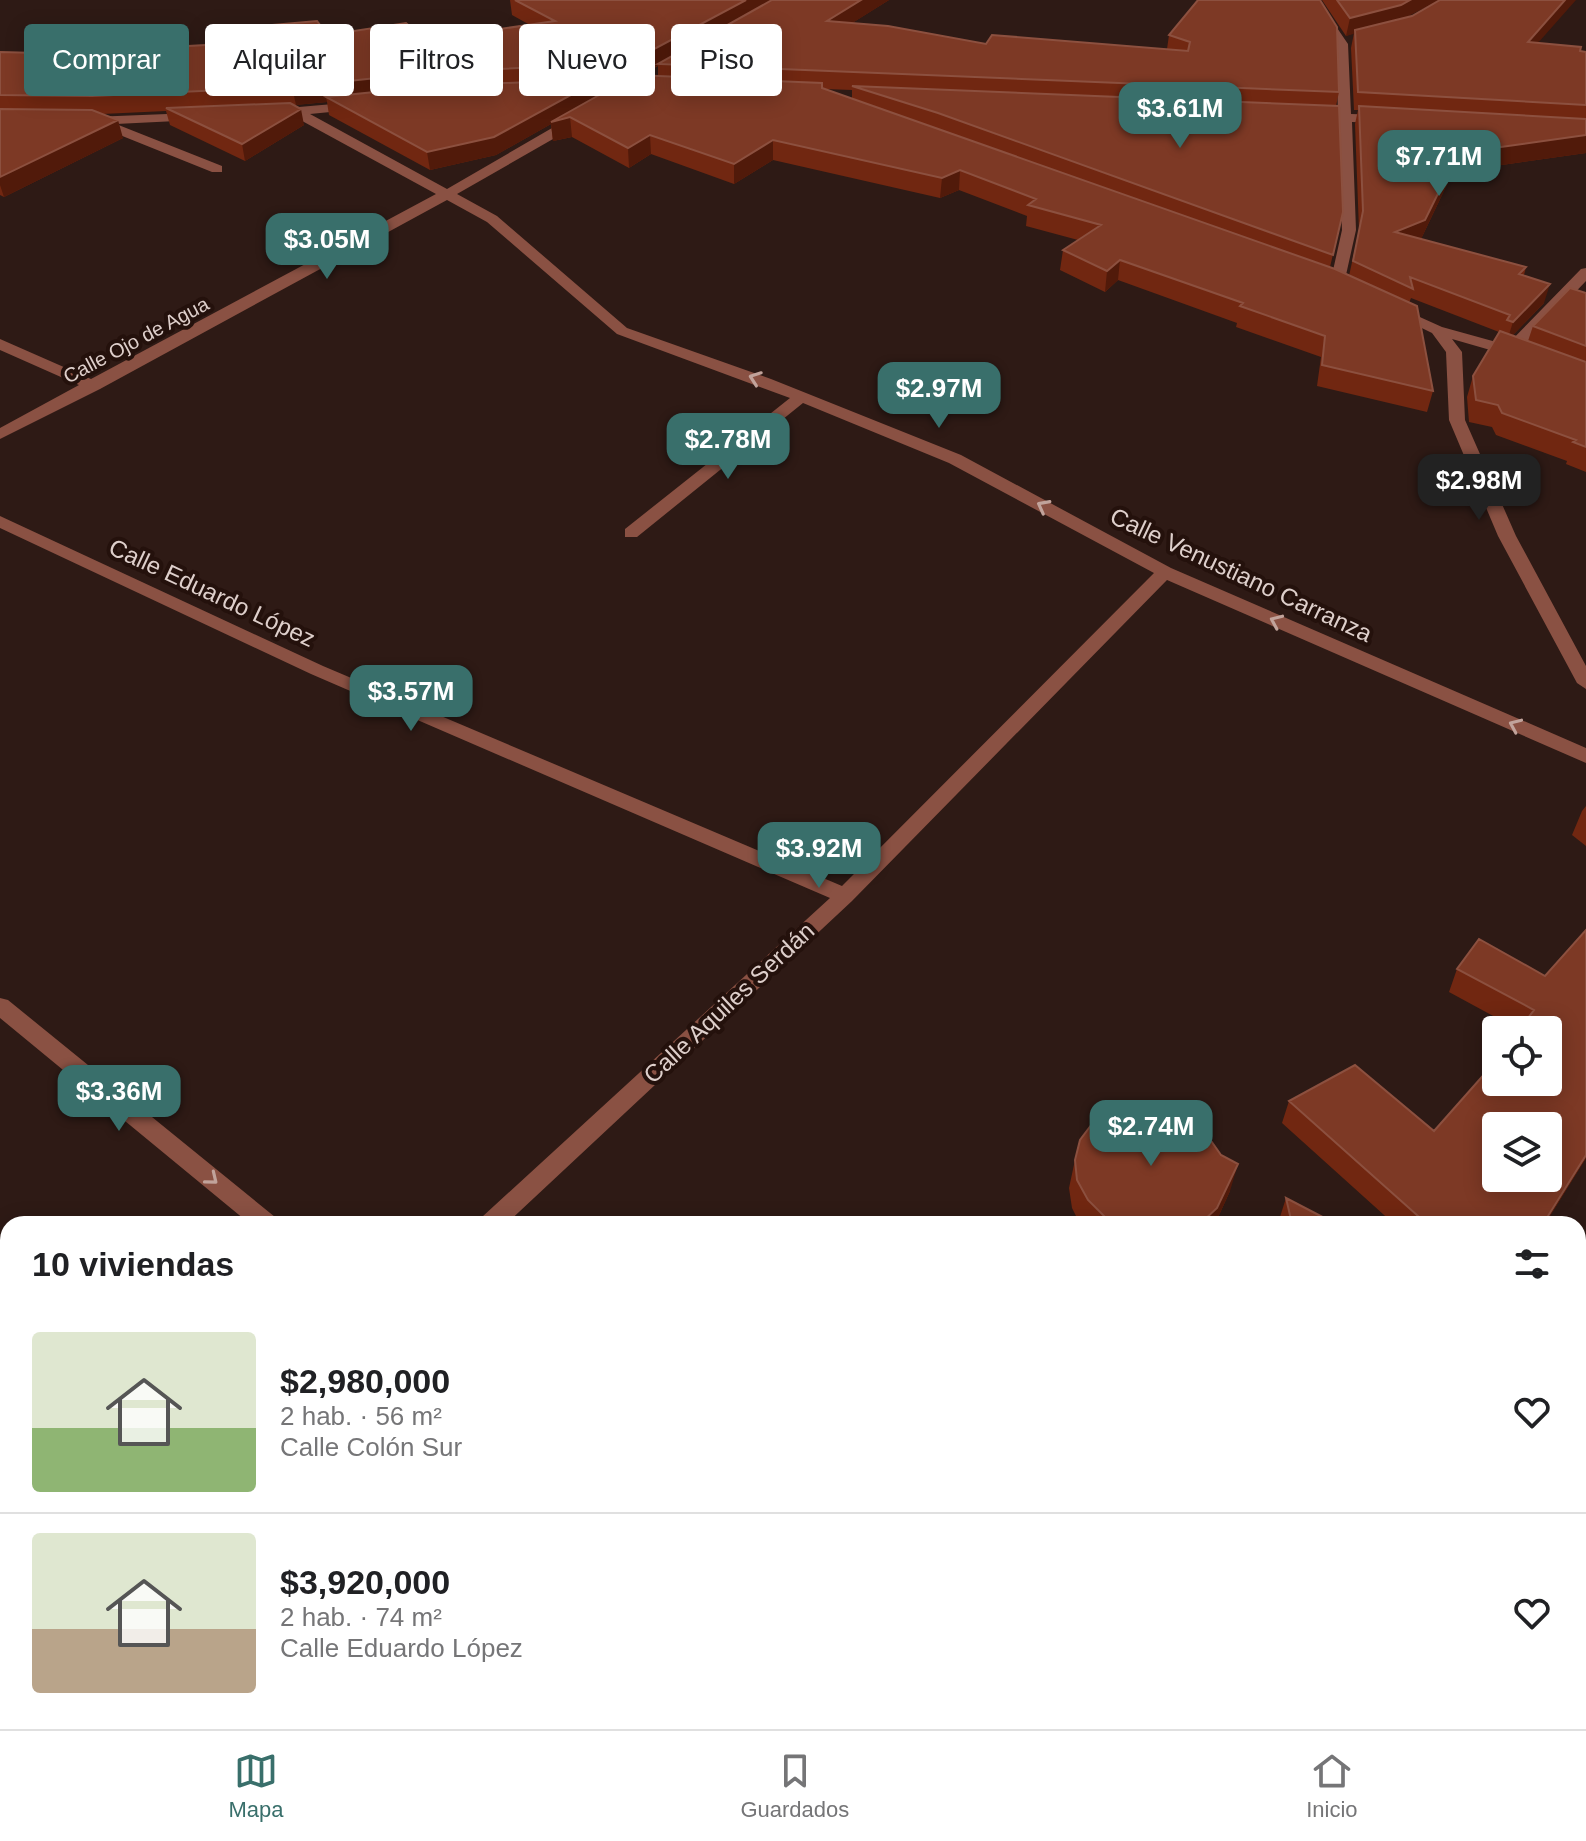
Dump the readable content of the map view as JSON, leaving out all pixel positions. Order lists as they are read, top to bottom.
{
  "streets": {
    "street": [
      "Calle Ojo de Agua",
      "Calle Venustiano Carranza",
      "Calle Eduardo López",
      "Calle Aquiles Serdán"
    ]
  },
  "crossings": [
    ["Calle Ojo de Agua", "Calle Venustiano Carranza"],
    ["Calle Venustiano Carranza", "Calle Aquiles Serdán"],
    ["Calle Eduardo López", "Calle Aquiles Serdán"]
  ],
  "one_way": ["Calle Venustiano Carranza"],
  "page": {
    "chip": [
      "Comprar",
      "Alquilar",
      "Filtros",
      "Nuevo",
      "Piso"
    ],
    "price": [
      "$3.61M",
      "$7.71M",
      "$3.05M",
      "$2.97M",
      "$2.78M",
      "$2.98M",
      "$3.57M",
      "$3.92M",
      "$3.36M",
      "$2.74M"
    ],
    "heading": "10 viviendas",
    "list": [
      {
        "name": "$2,980,000",
        "note": "2 hab. · 56 m² · Calle Colón Sur"
      },
      {
        "name": "$3,920,000",
        "note": "2 hab. · 74 m² · Calle Eduardo López"
      }
    ],
    "tabs": ["Mapa", "Guardados", "Inicio"]
  }
}
